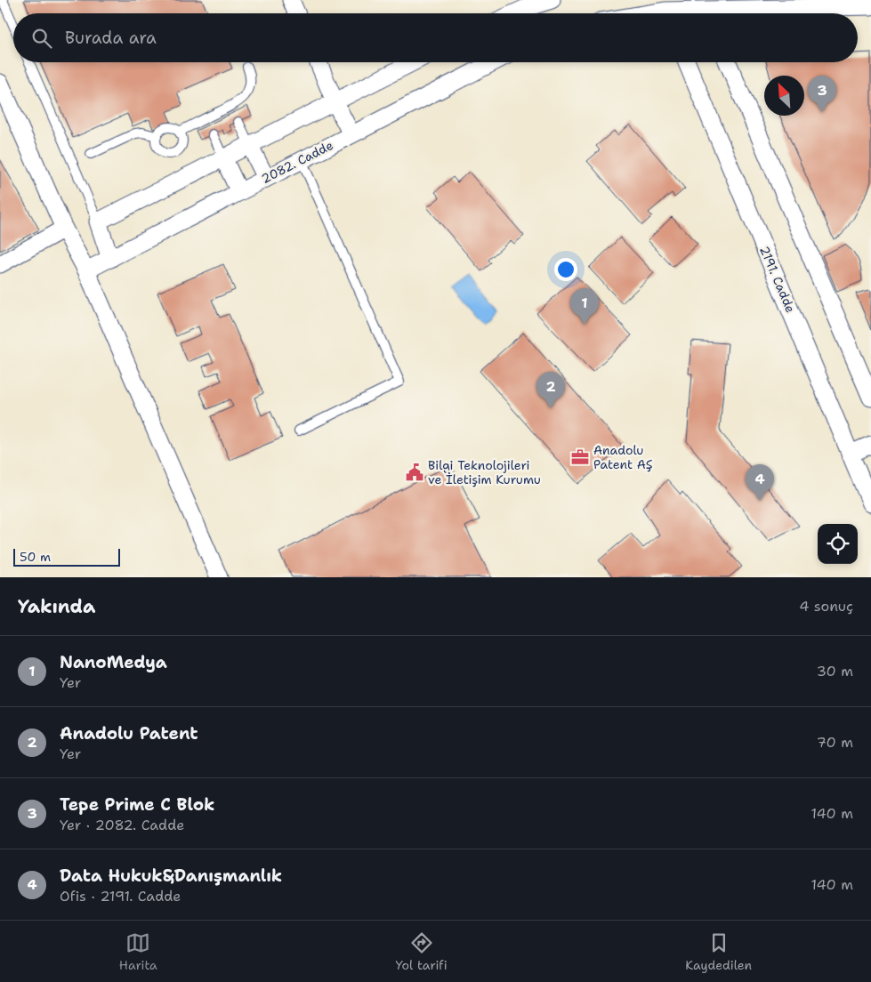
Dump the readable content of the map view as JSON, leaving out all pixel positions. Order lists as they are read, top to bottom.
{
  "streets": {
    "street": ["2082. Cadde", "2191. Cadde"]
  },
  "places": {
    "office": ["Anadolu Patent AŞ"],
    "public building": ["Bilgi Teknolojileri ve İletişim Kurumu"]
  },
  "scale_bar": "50 m",
  "north": "top left",
  "page": {
    "search": "Burada ara",
    "pins": [
      "3",
      "1",
      "2",
      "4"
    ],
    "scale": "50 m",
    "heading": ["Yakında", "4 sonuç"],
    "list": [
      {
        "mark": "1",
        "name": "NanoMedya",
        "note": "Yer",
        "value": "30 m"
      },
      {
        "mark": "2",
        "name": "Anadolu Patent",
        "note": "Yer",
        "value": "70 m"
      },
      {
        "mark": "3",
        "name": "Tepe Prime C Blok",
        "note": "Yer · 2082. Cadde",
        "value": "140 m"
      },
      {
        "mark": "4",
        "name": "Data Hukuk&Danışmanlık",
        "note": "Ofis · 2191. Cadde",
        "value": "140 m"
      }
    ],
    "nav": ["Harita", "Yol tarifi", "Kaydedilen"]
  }
}
